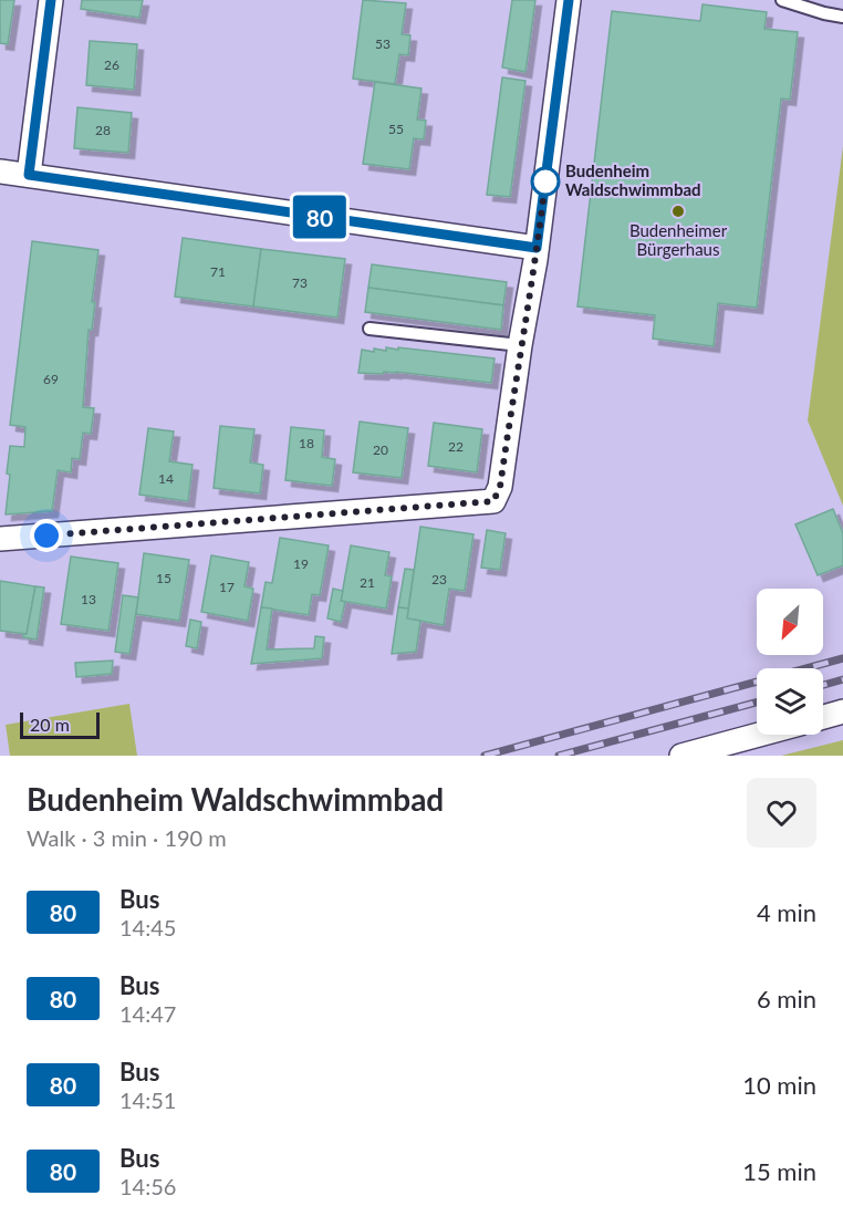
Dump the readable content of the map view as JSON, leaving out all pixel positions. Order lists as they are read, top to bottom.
{
  "places": ["Budenheim Waldschwimmbad", "Budenheimer Bürgerhaus"],
  "lines": ["bus line 80"],
  "house_numbers": [
    "53",
    "26",
    "55",
    "28",
    "71",
    "73",
    "69",
    "18",
    "22",
    "20",
    "14",
    "19",
    "15",
    "23",
    "21",
    "17",
    "13"
  ],
  "scale_bar": "20 m",
  "north": "bottom left",
  "page": {
    "on_map": "80",
    "scale": "20 m",
    "heading": ["Budenheim Waldschwimmbad", "Walk · 3 min · 190 m"],
    "list": [
      {
        "mark": "80",
        "name": "Bus",
        "note": "14:45",
        "value": "4 min"
      },
      {
        "mark": "80",
        "name": "Bus",
        "note": "14:47",
        "value": "6 min"
      },
      {
        "mark": "80",
        "name": "Bus",
        "note": "14:51",
        "value": "10 min"
      },
      {
        "mark": "80",
        "name": "Bus",
        "note": "14:56",
        "value": "15 min"
      }
    ]
  }
}
